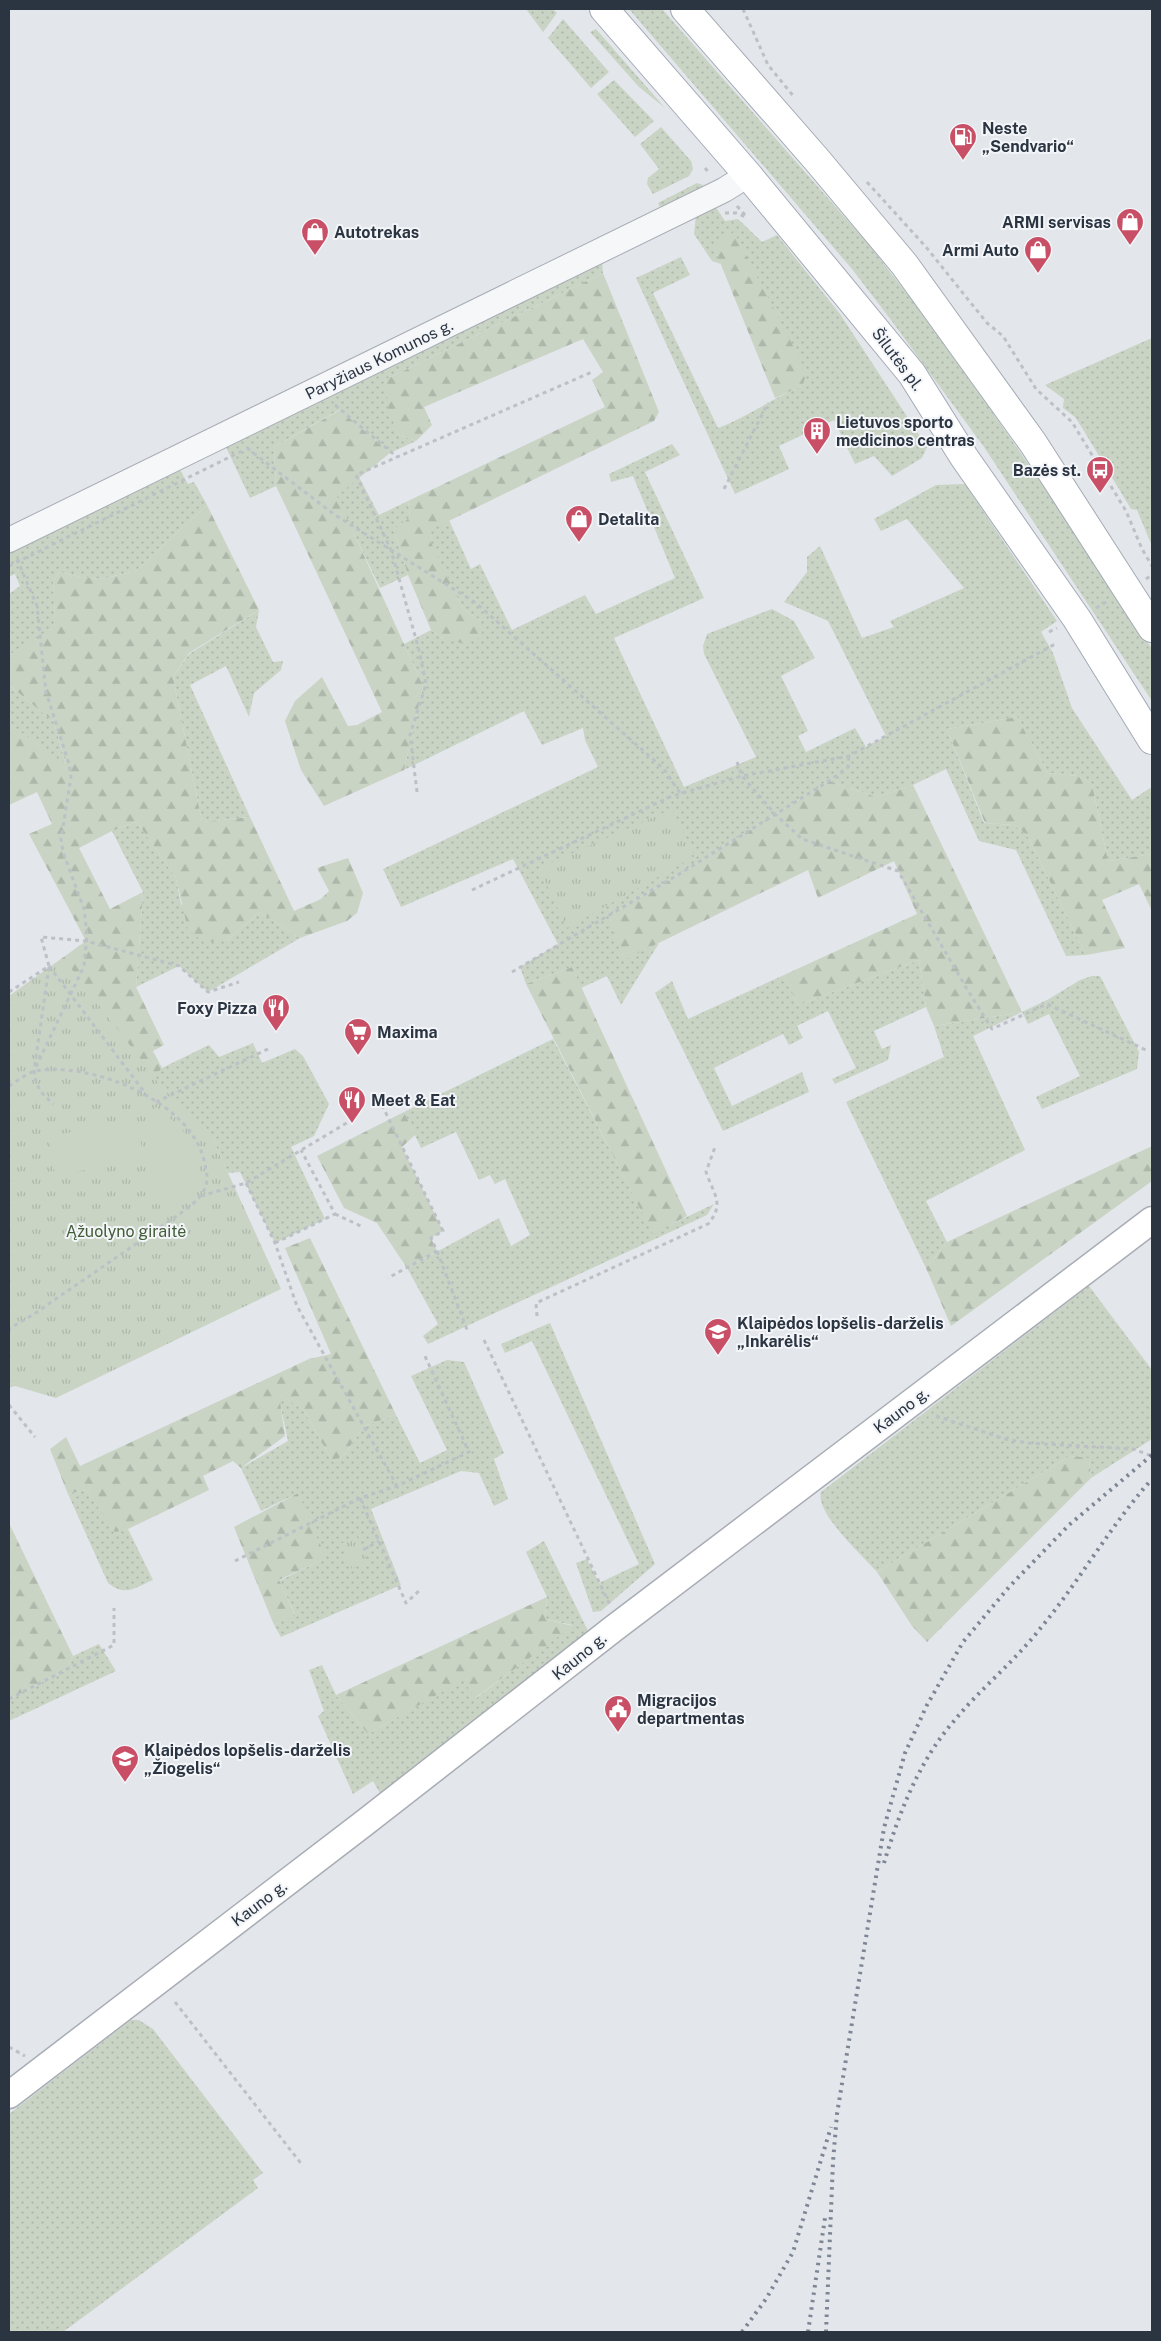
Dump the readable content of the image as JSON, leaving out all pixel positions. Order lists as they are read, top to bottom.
{
  "streets": {
    "main road": ["Šilutės pl.", "Kauno g."],
    "street": ["Paryžiaus Komunos g."]
  },
  "crossings": [
    ["Paryžiaus Komunos g.", "Šilutės pl."]
  ],
  "parks": ["Ąžuolyno giraitė"],
  "places": {
    "fuel station": ["Neste „Sendvario“"],
    "shop": [
      "ARMI servisas",
      "Autotrekas",
      "Armi Auto",
      "Detalita"
    ],
    "building": ["Lietuvos sporto medicinos centras"],
    "bus stop": ["Bazės st."],
    "restaurant": ["Foxy Pizza", "Meet & Eat"],
    "supermarket": ["Maxima"],
    "school or university": ["Klaipėdos lopšelis-darželis „Inkarėlis“", "Klaipėdos lopšelis-darželis „Žiogelis“"],
    "public building": ["Migracijos departmentas"]
  }
}
